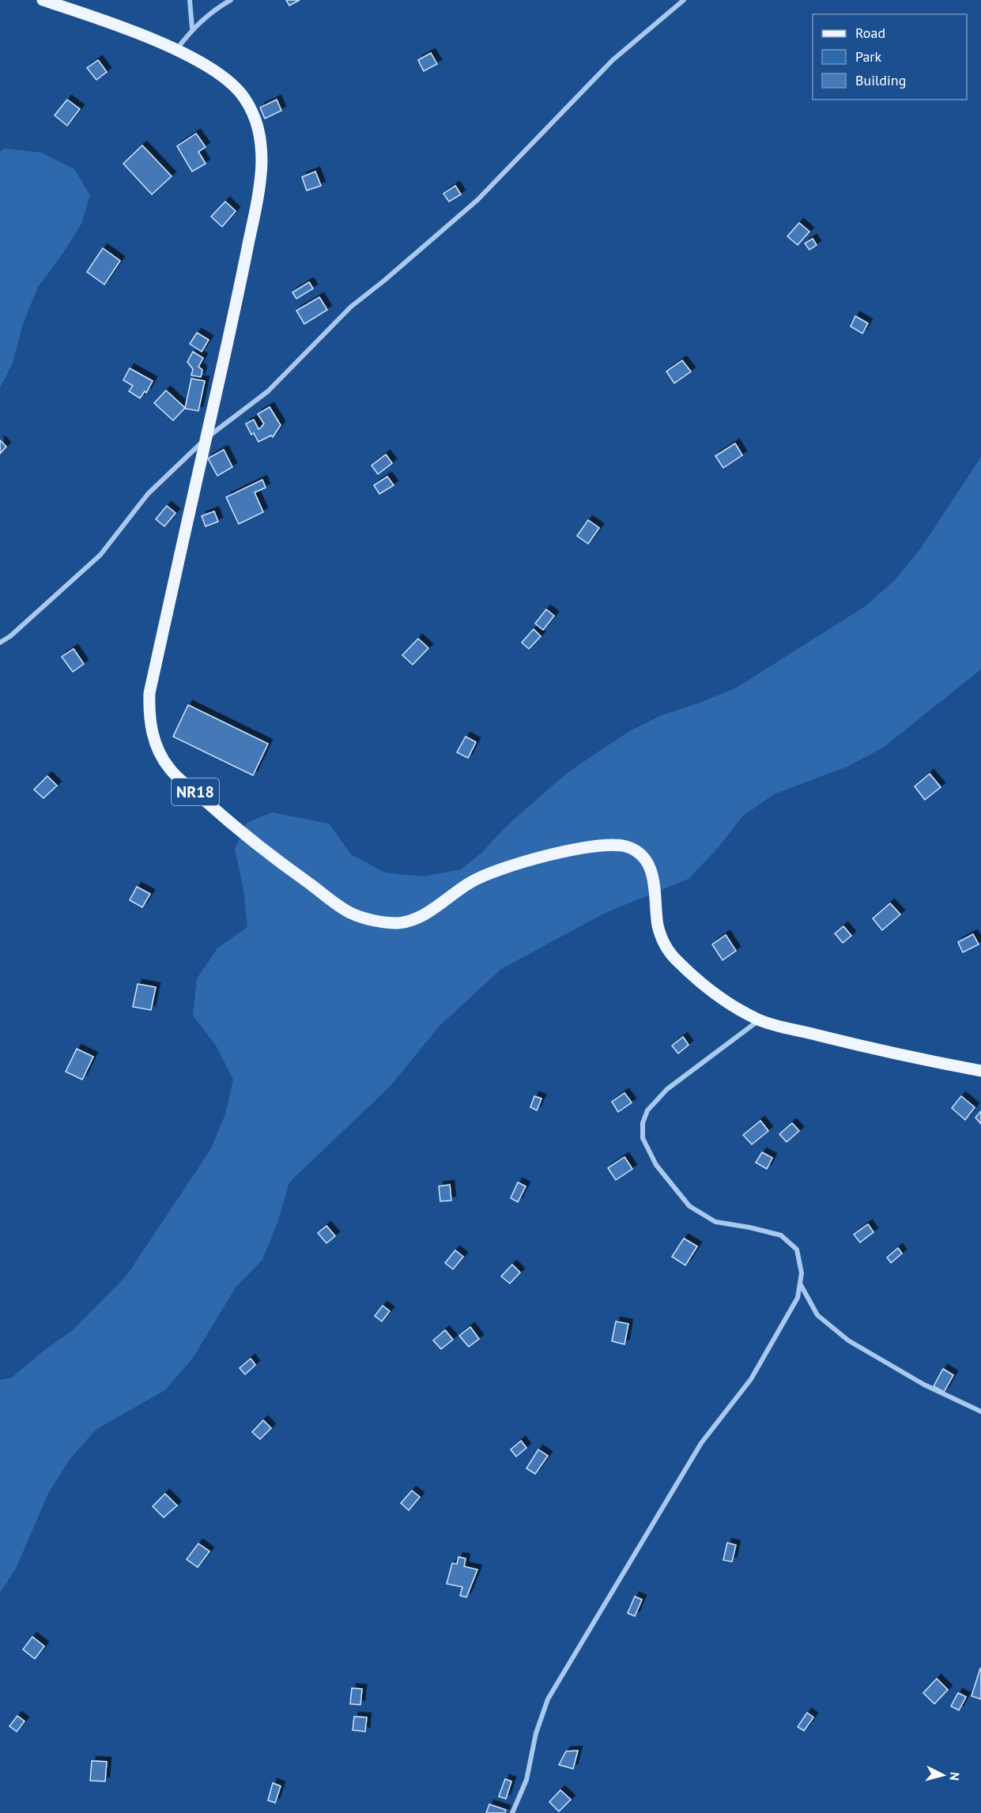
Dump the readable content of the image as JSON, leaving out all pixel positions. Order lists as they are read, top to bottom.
{
  "streets": {
    "main road": ["NR18"]
  },
  "legend": ["Road", "Park", "Building"],
  "north": "right"
}
